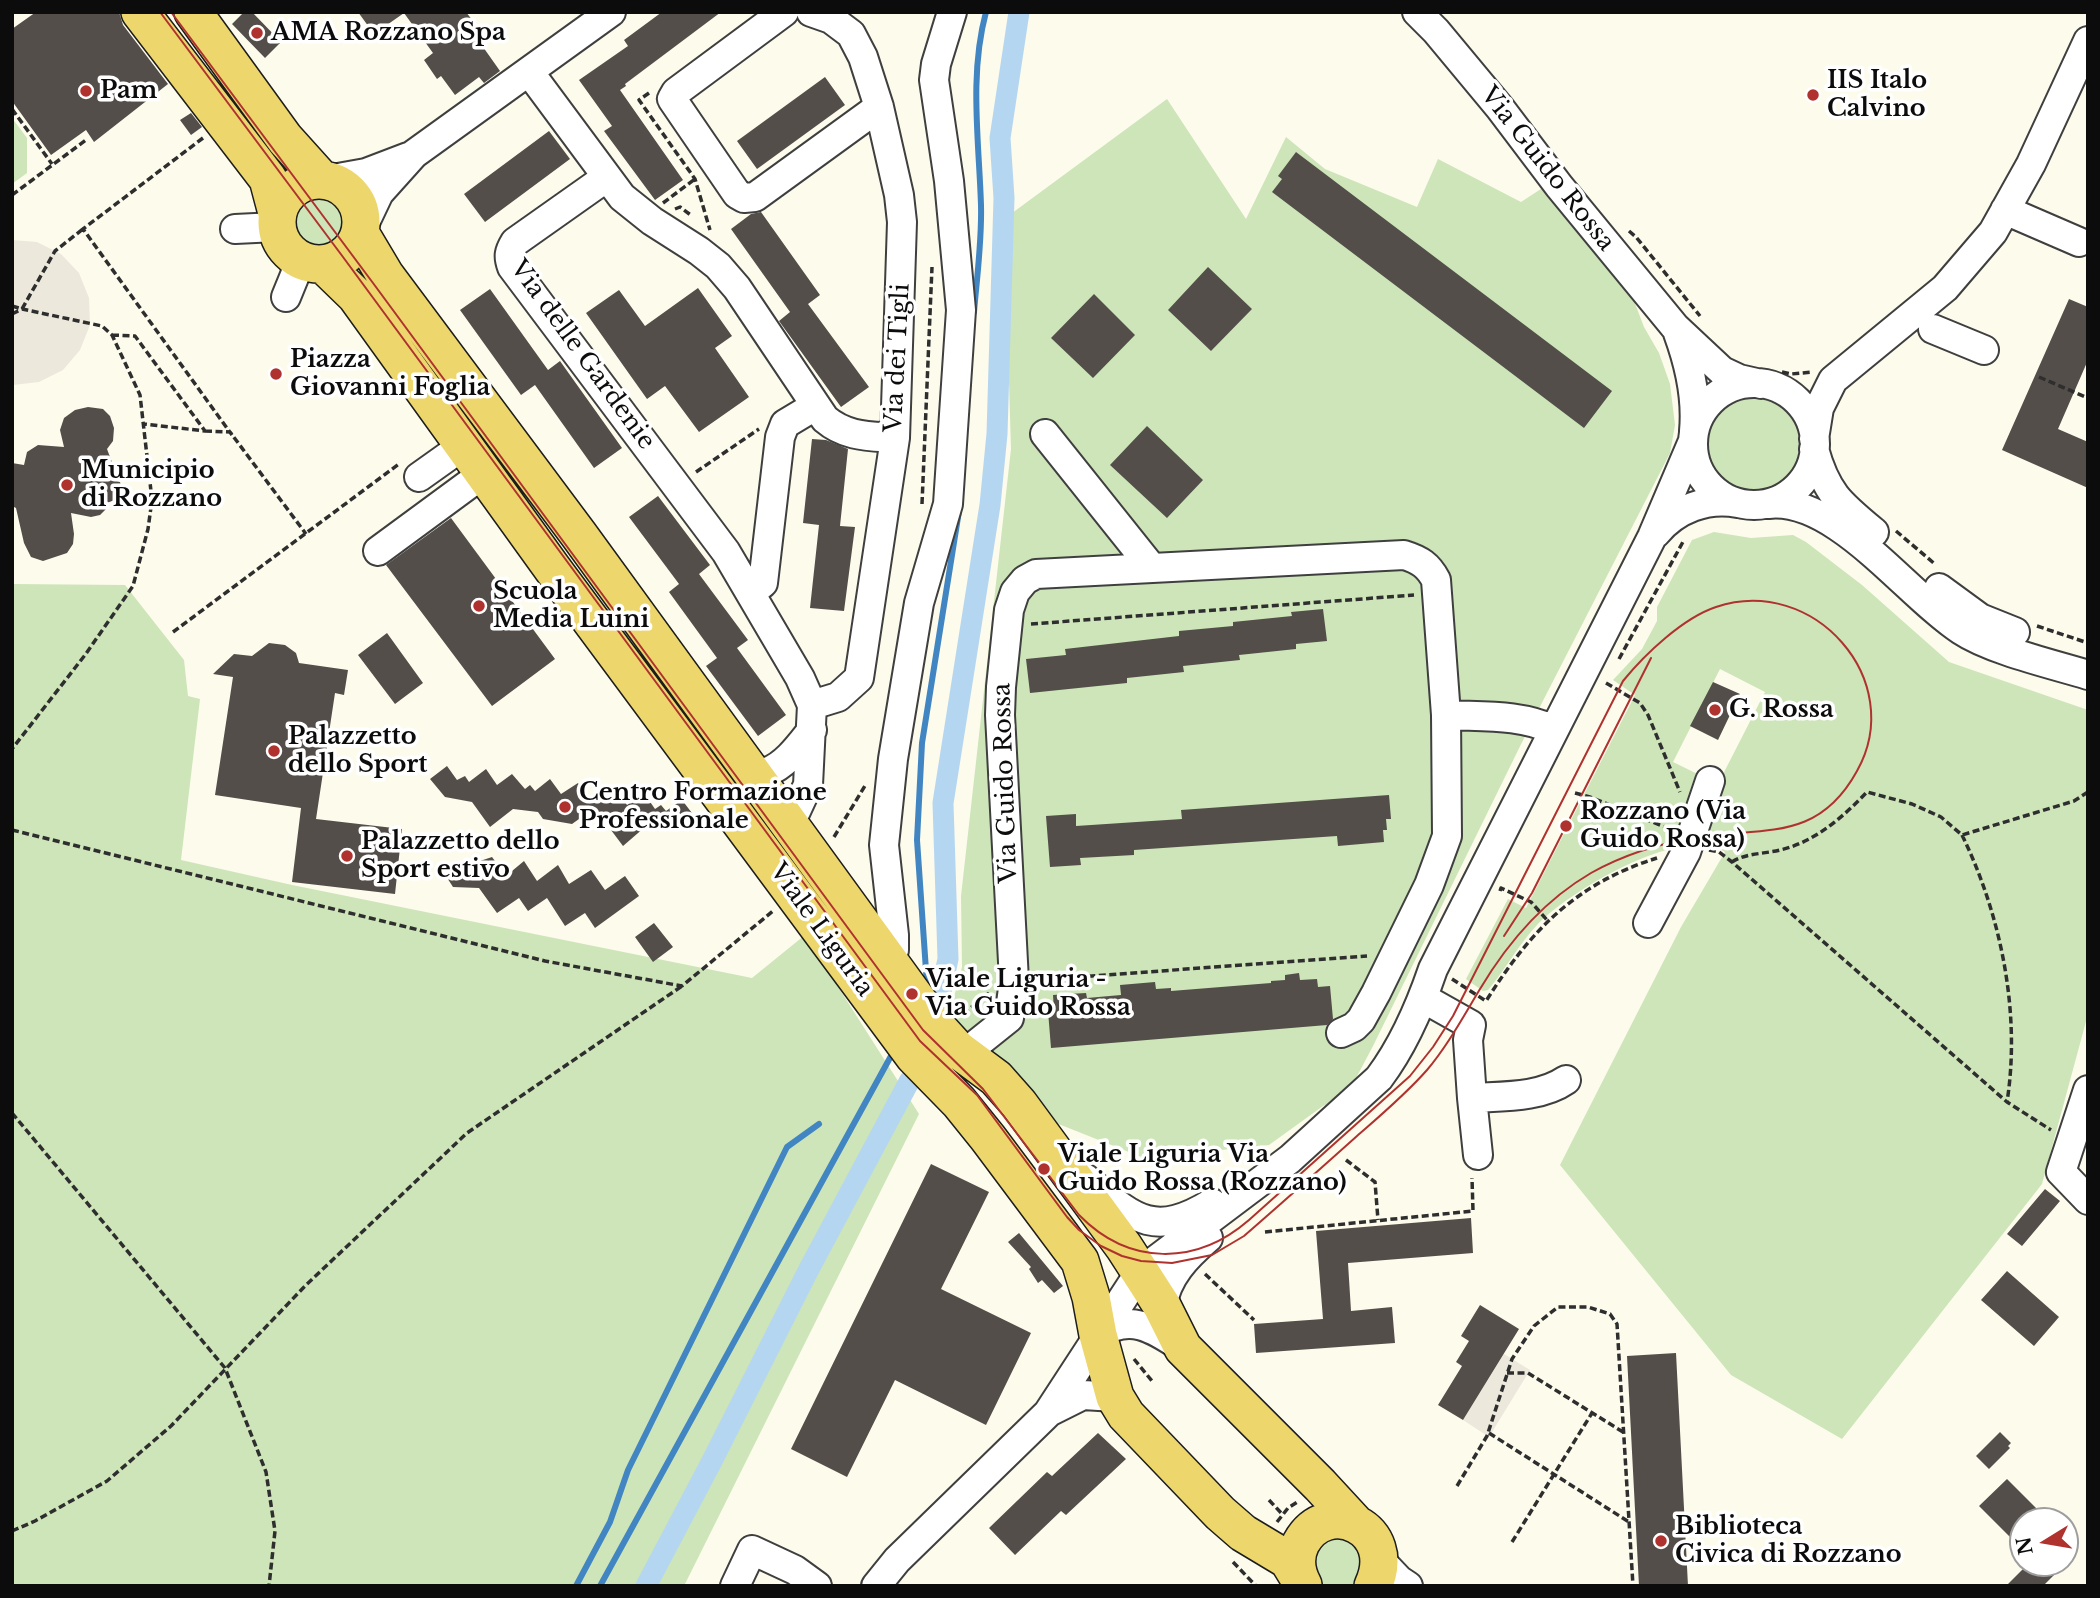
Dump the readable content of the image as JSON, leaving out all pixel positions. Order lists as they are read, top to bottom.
{
  "streets": {
    "main road": ["Viale Liguria"],
    "street": ["Via Guido Rossa", "Via delle Gardenie", "Via dei Tigli"]
  },
  "crossings": [
    ["Via Guido Rossa", "Viale Liguria"],
    ["Via dei Tigli", "Viale Liguria"]
  ],
  "places": [
    "AMA Rozzano Spa",
    "Pam",
    "IIS Italo Calvino",
    "Piazza Giovanni Foglia",
    "Municipio di Rozzano",
    "Scuola Media Luini",
    "G. Rossa",
    "Palazzetto dello Sport",
    "Centro Formazione Professionale",
    "Rozzano (Via Guido Rossa)",
    "Palazzetto dello Sport estivo",
    "Viale Liguria - Via Guido Rossa",
    "Viale Liguria Via Guido Rossa (Rozzano)",
    "Biblioteca Civica di Rozzano"
  ],
  "north": "left"
}
